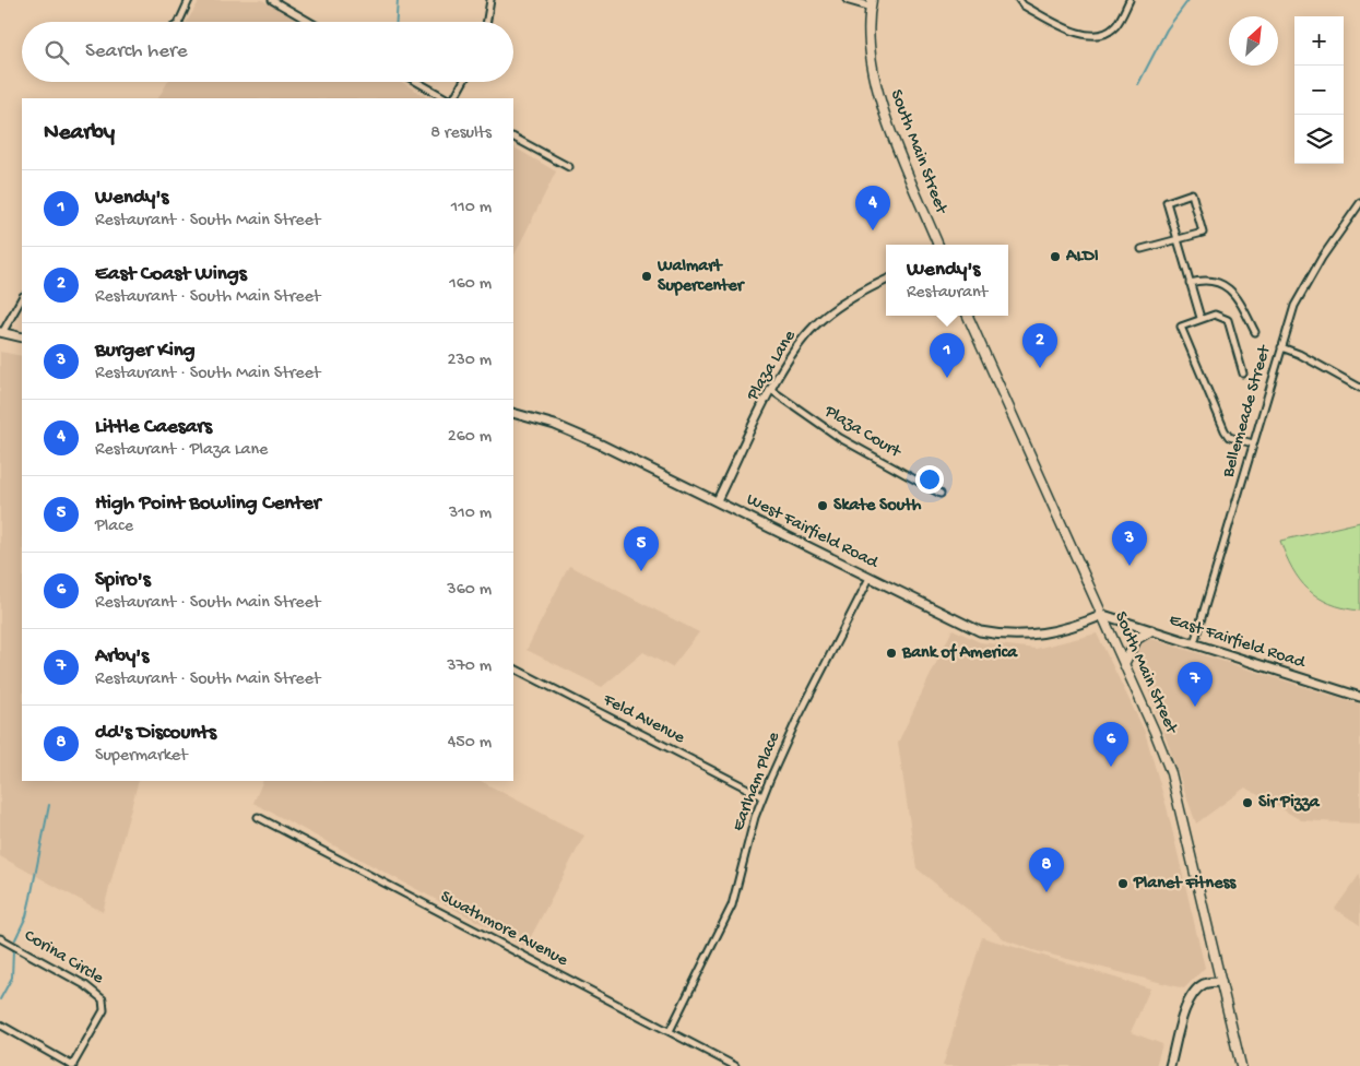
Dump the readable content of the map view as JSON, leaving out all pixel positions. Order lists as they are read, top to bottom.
{
  "streets": {
    "main road": ["South Main Street", "West Fairfield Road", "East Fairfield Road"],
    "street": [
      "Plaza Lane",
      "Bellemeade Street",
      "Plaza Court",
      "Feld Avenue",
      "Earlham Place",
      "Swathmore Avenue",
      "Corina Circle"
    ]
  },
  "crossings": [
    ["South Main Street", "West Fairfield Road"],
    ["South Main Street", "East Fairfield Road"],
    ["Plaza Lane", "Plaza Court"],
    ["Plaza Lane", "West Fairfield Road"],
    ["Bellemeade Street", "East Fairfield Road"],
    ["West Fairfield Road", "East Fairfield Road"],
    ["West Fairfield Road", "Earlham Place"],
    ["Feld Avenue", "Earlham Place"],
    ["Earlham Place", "Swathmore Avenue"]
  ],
  "places": [
    "ALDI",
    "Walmart Supercenter",
    "Skate South",
    "Bank of America",
    "Sir Pizza",
    "Planet Fitness"
  ],
  "north": "top right",
  "page": {
    "map_buttons": ["+", "−"],
    "search": "Search here",
    "heading": ["Nearby", "8 results"],
    "list": [
      {
        "mark": "1",
        "name": "Wendy's",
        "note": "Restaurant · South Main Street",
        "value": "110 m"
      },
      {
        "mark": "2",
        "name": "East Coast Wings",
        "note": "Restaurant · South Main Street",
        "value": "160 m"
      },
      {
        "mark": "3",
        "name": "Burger King",
        "note": "Restaurant · South Main Street",
        "value": "230 m"
      },
      {
        "mark": "4",
        "name": "Little Caesars",
        "note": "Restaurant · Plaza Lane",
        "value": "260 m"
      },
      {
        "mark": "5",
        "name": "High Point Bowling Center",
        "note": "Place",
        "value": "310 m"
      },
      {
        "mark": "6",
        "name": "Spiro's",
        "note": "Restaurant · South Main Street",
        "value": "360 m"
      },
      {
        "mark": "7",
        "name": "Arby's",
        "note": "Restaurant · South Main Street",
        "value": "370 m"
      },
      {
        "mark": "8",
        "name": "dd's Discounts",
        "note": "Supermarket",
        "value": "450 m"
      }
    ],
    "pins": [
      "4",
      "2",
      "1",
      "3",
      "5",
      "7",
      "6",
      "8"
    ],
    "popup": ["Wendy's", "Restaurant"]
  }
}
